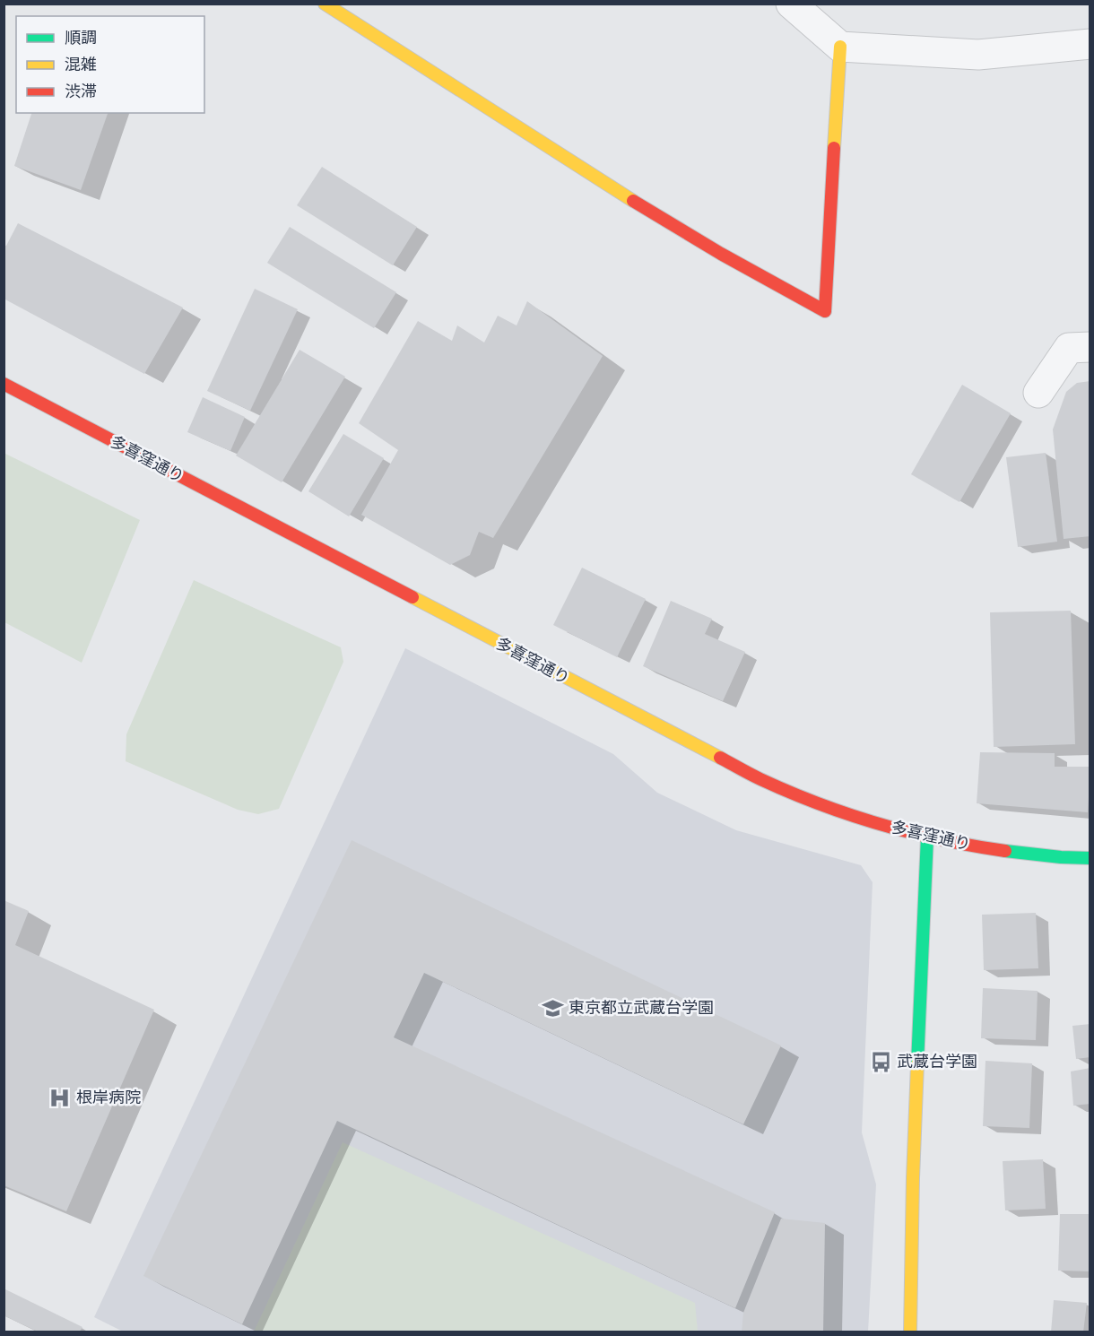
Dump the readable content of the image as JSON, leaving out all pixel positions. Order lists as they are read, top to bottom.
{
  "streets": {
    "street": ["多喜窪通り"]
  },
  "places": {
    "school or university": ["東京都立武蔵台学園"],
    "bus stop": ["武蔵台学園"],
    "hospital": ["根岸病院"]
  },
  "legend": ["順調", "混雑", "渋滞"]
}
